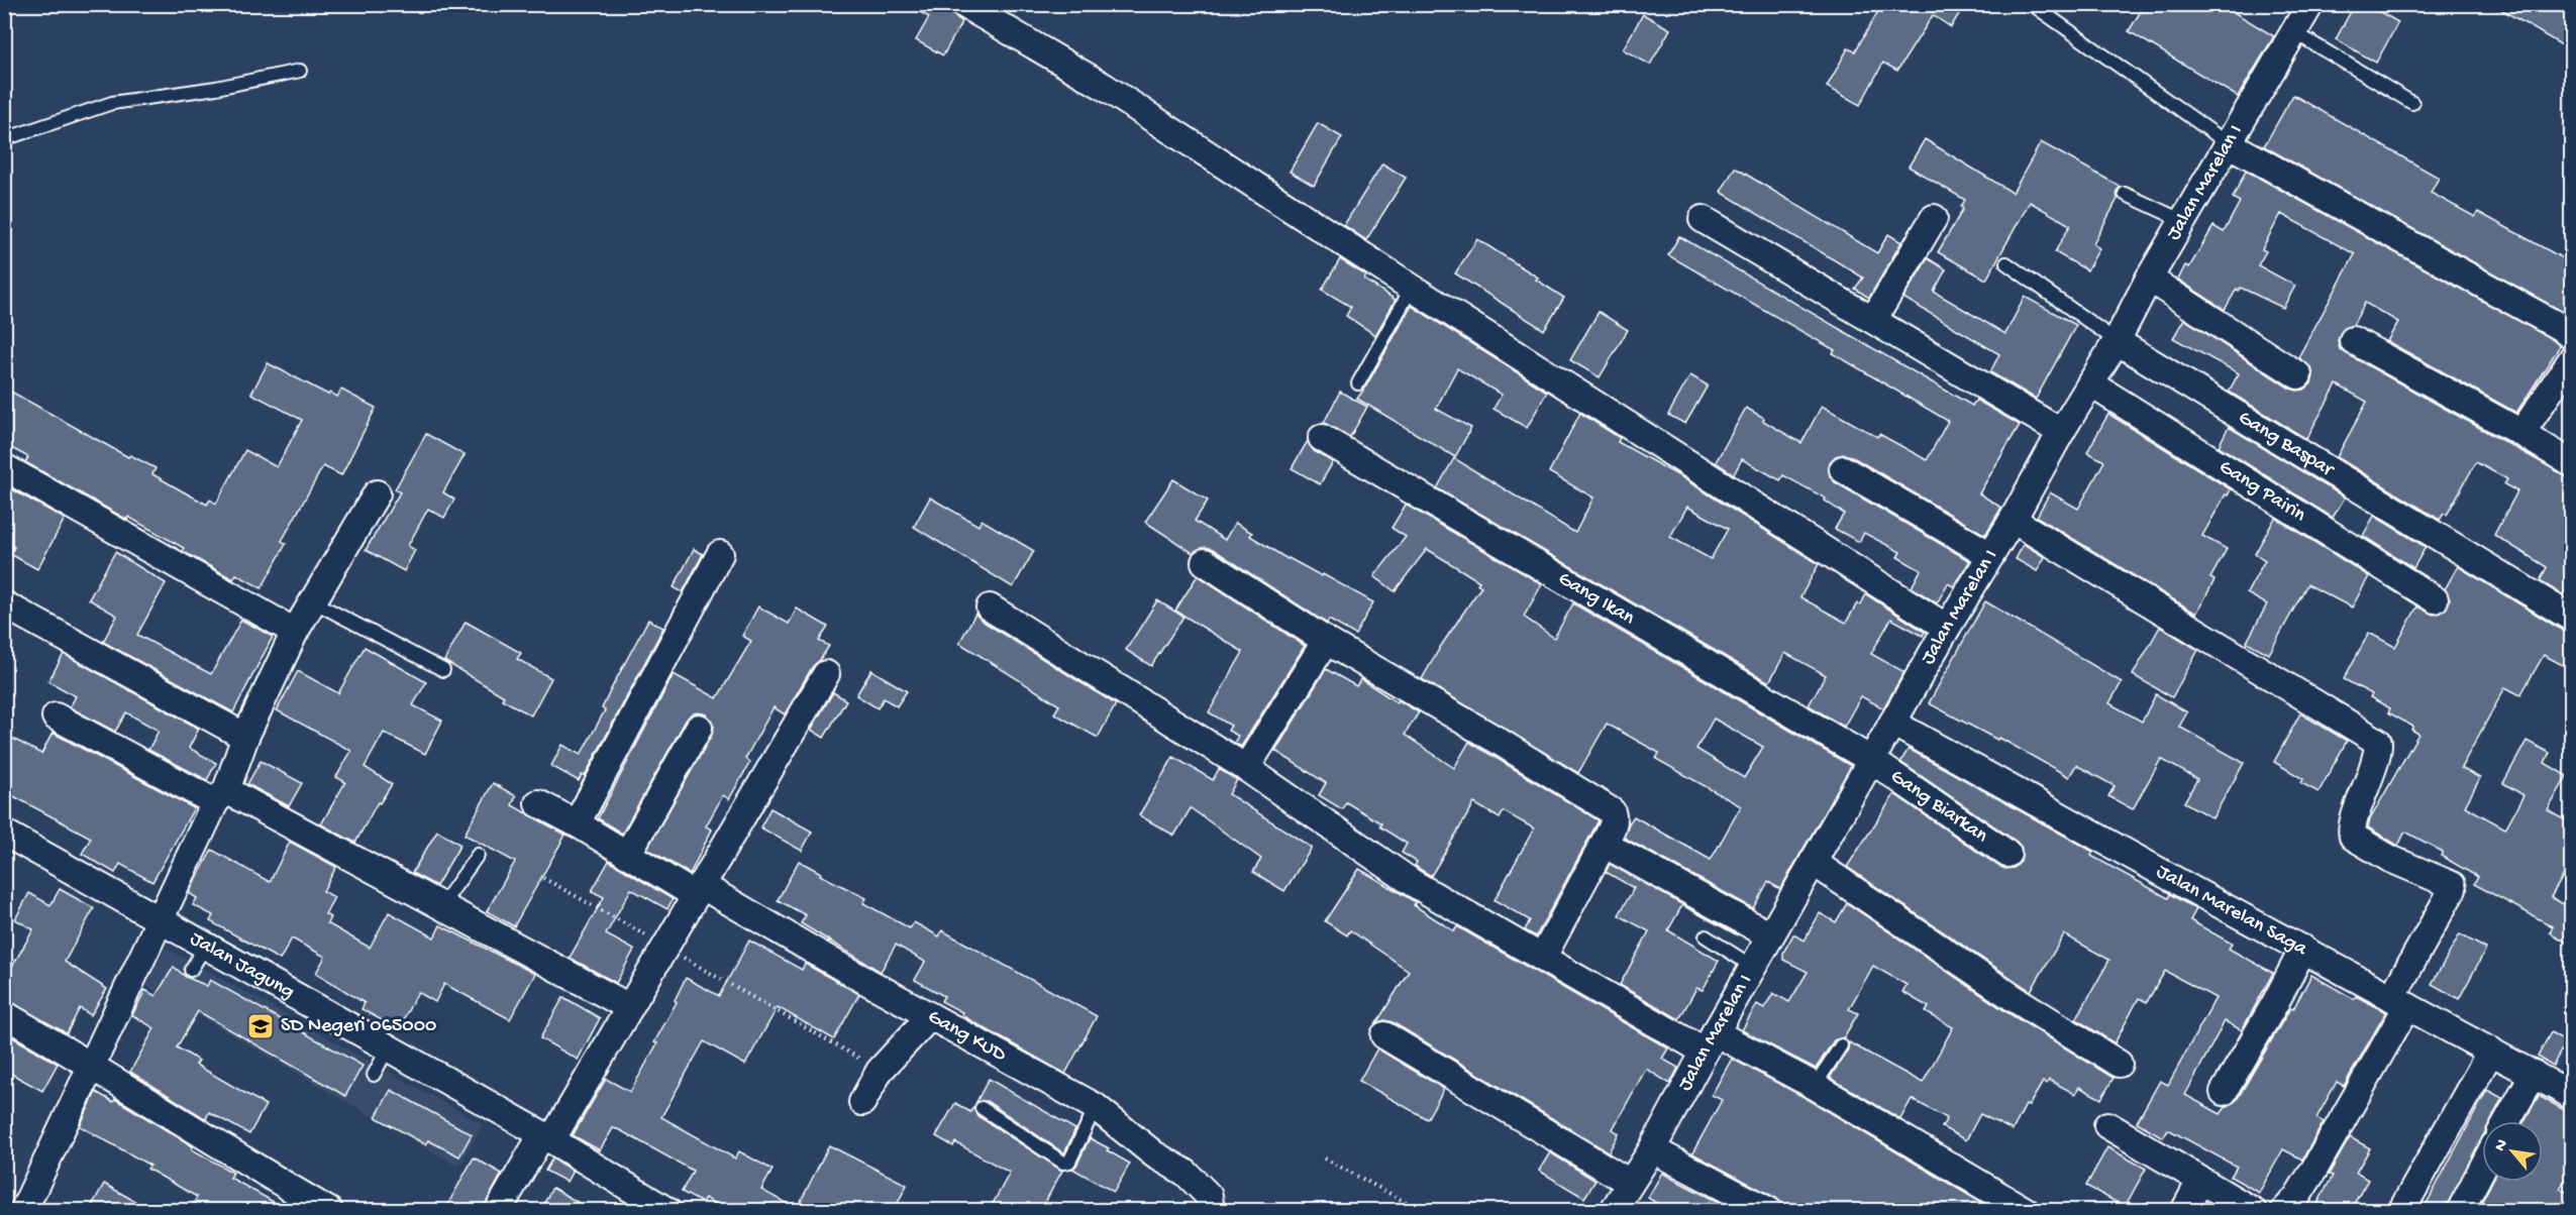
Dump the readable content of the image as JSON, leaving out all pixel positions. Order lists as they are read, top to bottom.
{
  "streets": {
    "street": [
      "Jalan Marelan I",
      "Gang Baspar",
      "Gang Pairin",
      "Gang Ikan",
      "Gang Biarkan",
      "Jalan Marelan Saga",
      "Jalan Jagung",
      "Gang KUD"
    ]
  },
  "crossings": [
    ["Jalan Marelan I", "Gang Baspar"],
    ["Jalan Marelan I", "Gang Pairin"],
    ["Jalan Marelan I", "Gang Ikan"],
    ["Jalan Marelan I", "Gang Biarkan"],
    ["Jalan Marelan I", "Jalan Marelan Saga"],
    ["Gang Ikan", "Gang Biarkan"]
  ],
  "places": {
    "school or university": ["SD Negeri 065000"]
  },
  "north": "top left"
}
